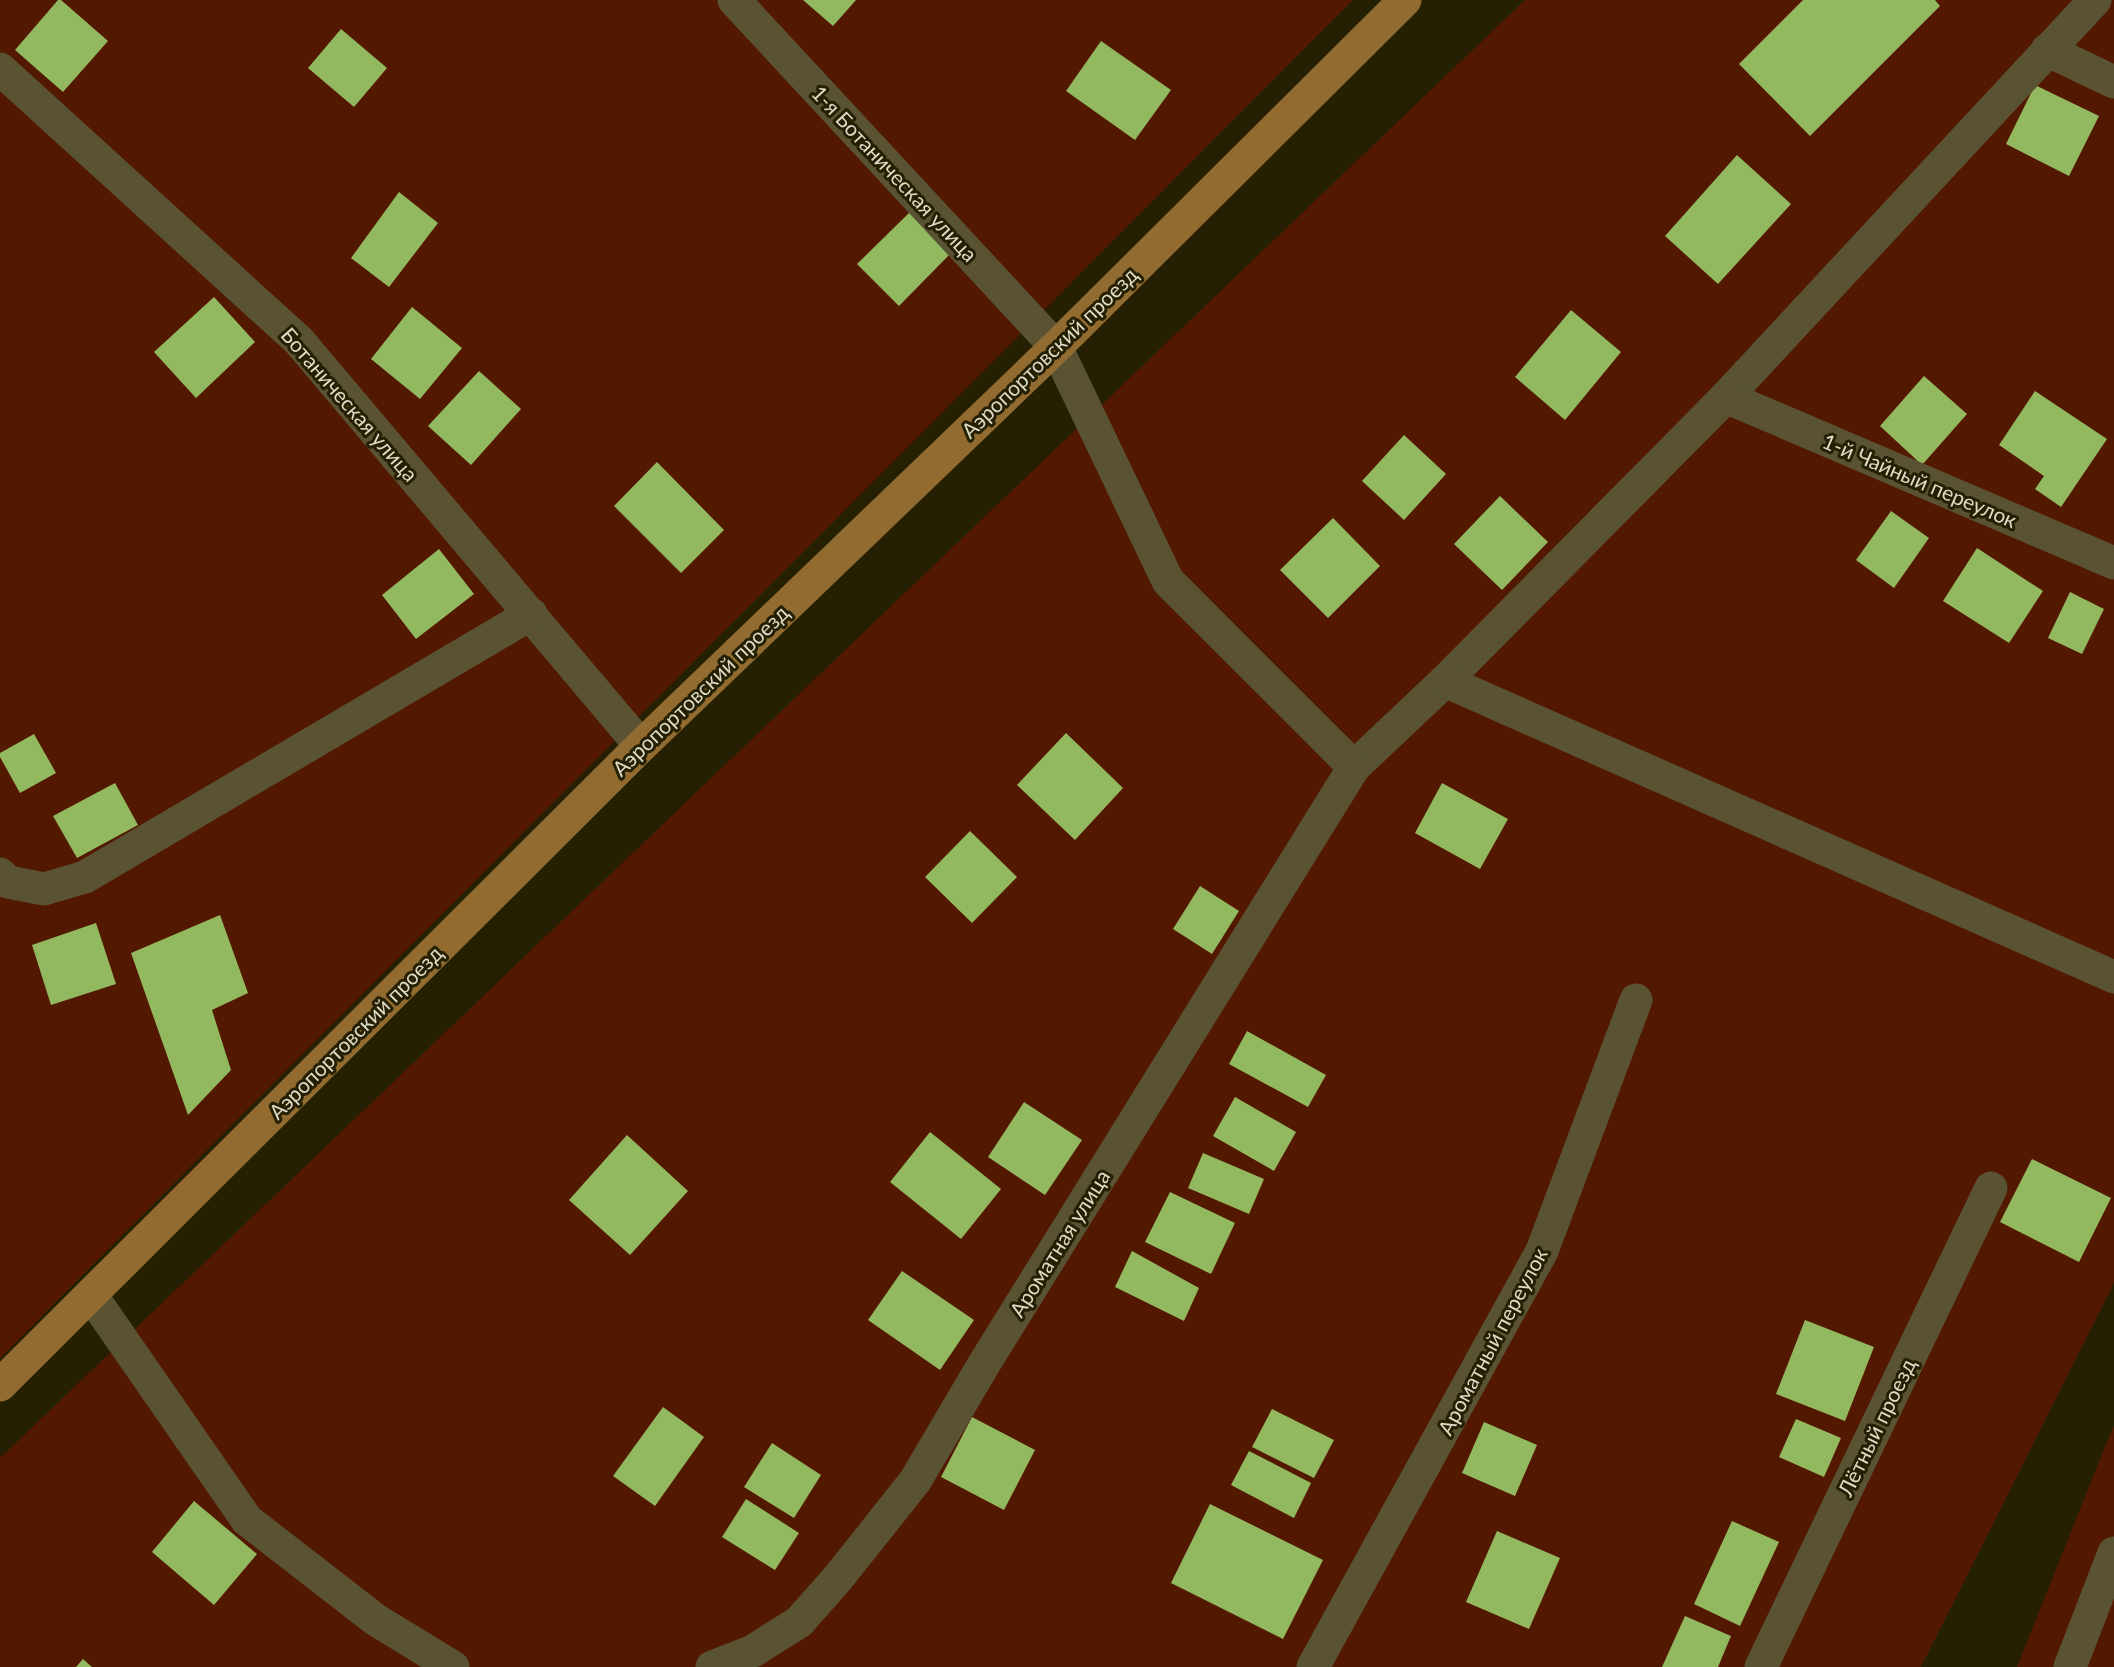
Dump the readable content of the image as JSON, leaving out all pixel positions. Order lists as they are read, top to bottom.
{
  "streets": {
    "main road": ["Аэропортовский проезд"],
    "street": [
      "1-я Ботаническая улица",
      "Ботаническая улица",
      "1-й Чайный переулок",
      "Ароматная улица",
      "Ароматный переулок",
      "Лётный проезд"
    ]
  },
  "crossings": [
    ["1-я Ботаническая улица", "Аэропортовский проезд"],
    ["1-я Ботаническая улица", "Ароматная улица"],
    ["Аэропортовский проезд", "Ботаническая улица"],
    ["1-й Чайный переулок", "Ароматная улица"]
  ]
}
